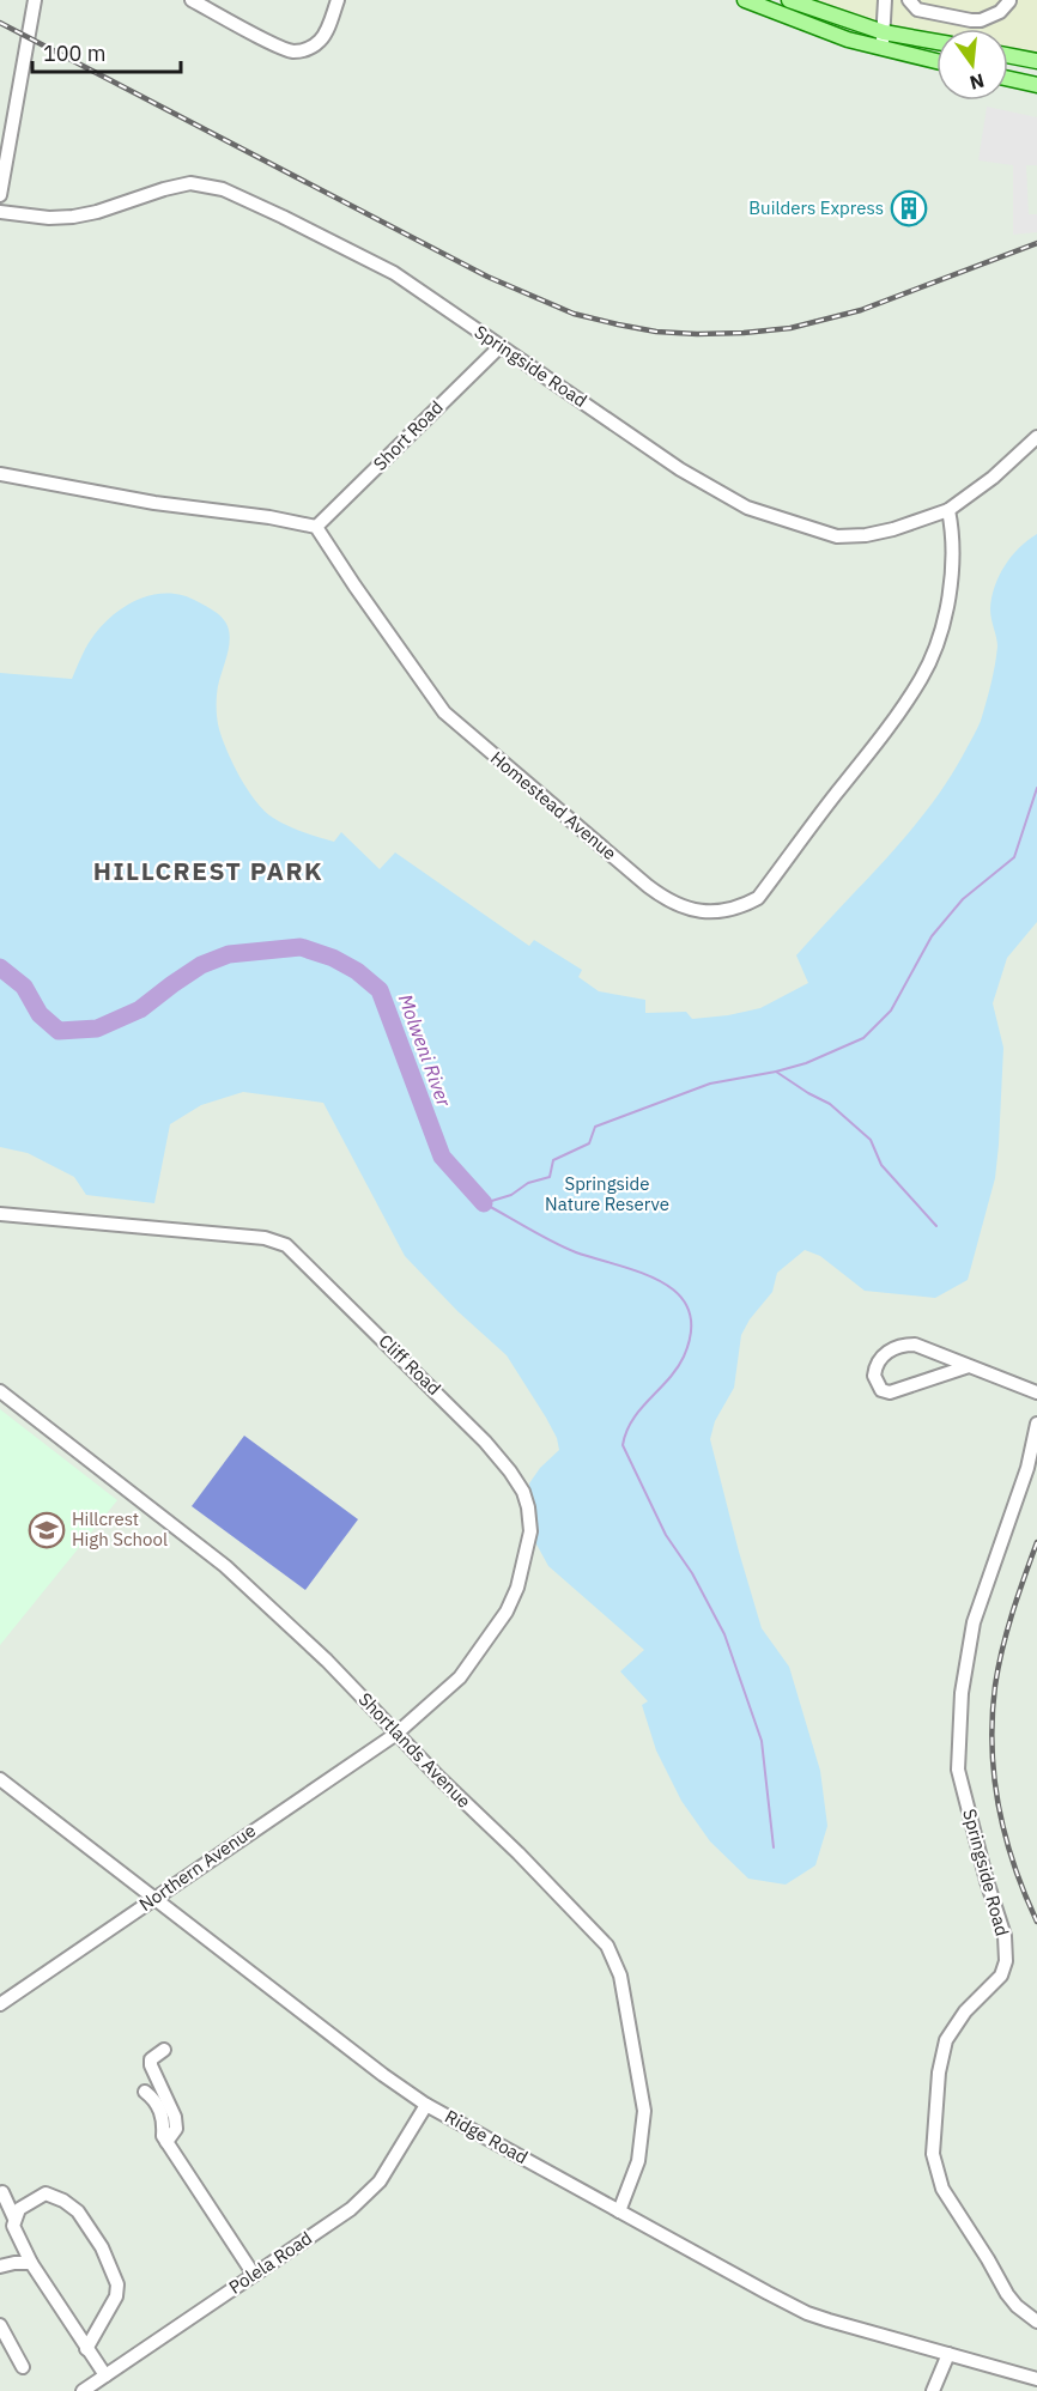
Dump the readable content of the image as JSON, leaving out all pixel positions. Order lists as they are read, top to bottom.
{
  "streets": {
    "street": [
      "Springside Road",
      "Short Road",
      "Homestead Avenue",
      "Cliff Road",
      "Shortlands Avenue",
      "Northern Avenue",
      "Ridge Road",
      "Polela Road"
    ]
  },
  "crossings": [
    ["Springside Road", "Short Road"],
    ["Springside Road", "Homestead Avenue"],
    ["Short Road", "Homestead Avenue"],
    ["Cliff Road", "Shortlands Avenue"],
    ["Cliff Road", "Northern Avenue"],
    ["Shortlands Avenue", "Northern Avenue"],
    ["Shortlands Avenue", "Ridge Road"],
    ["Northern Avenue", "Ridge Road"],
    ["Ridge Road", "Polela Road"]
  ],
  "districts": ["HILLCREST PARK"],
  "water": ["Molweni River"],
  "parks": ["Springside Nature Reserve"],
  "places": {
    "building": ["Builders Express"],
    "school or university": ["Hillcrest High School"]
  },
  "scale_bar": "100 m",
  "north": "bottom"
}
